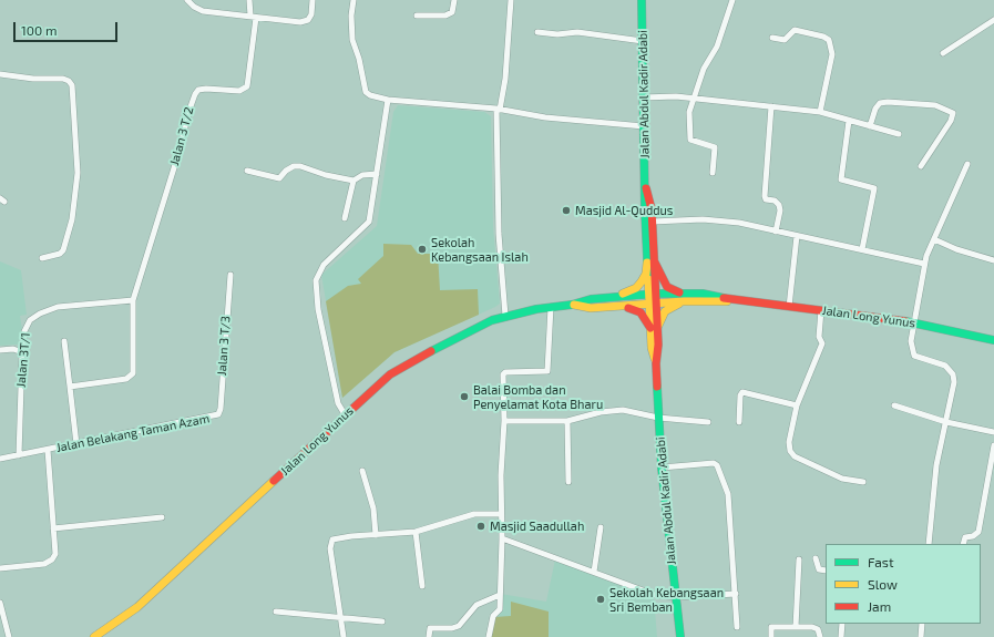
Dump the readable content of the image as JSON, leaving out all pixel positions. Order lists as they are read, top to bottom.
{
  "streets": {
    "main road": ["Jalan Abdul Kadir Adabi", "Jalan Long Yunus"],
    "street": [
      "Jalan 3 T/2",
      "Jalan 3 T/3",
      "Jalan 3T/1",
      "Jalan Belakang Taman Azam"
    ]
  },
  "crossings": [
    ["Jalan Abdul Kadir Adabi", "Jalan Long Yunus"],
    ["Jalan 3 T/2", "Jalan 3T/1"],
    ["Jalan 3 T/3", "Jalan Belakang Taman Azam"],
    ["Jalan 3T/1", "Jalan Belakang Taman Azam"]
  ],
  "places": [
    "Masjid Al-Quddus",
    "Sekolah Kebangsaan Islah",
    "Balai Bomba dan Penyelamat Kota Bharu",
    "Masjid Saadullah",
    "Sekolah Kebangsaan Sri Bemban"
  ],
  "legend": ["Fast", "Slow", "Jam"],
  "scale_bar": "100 m"
}
